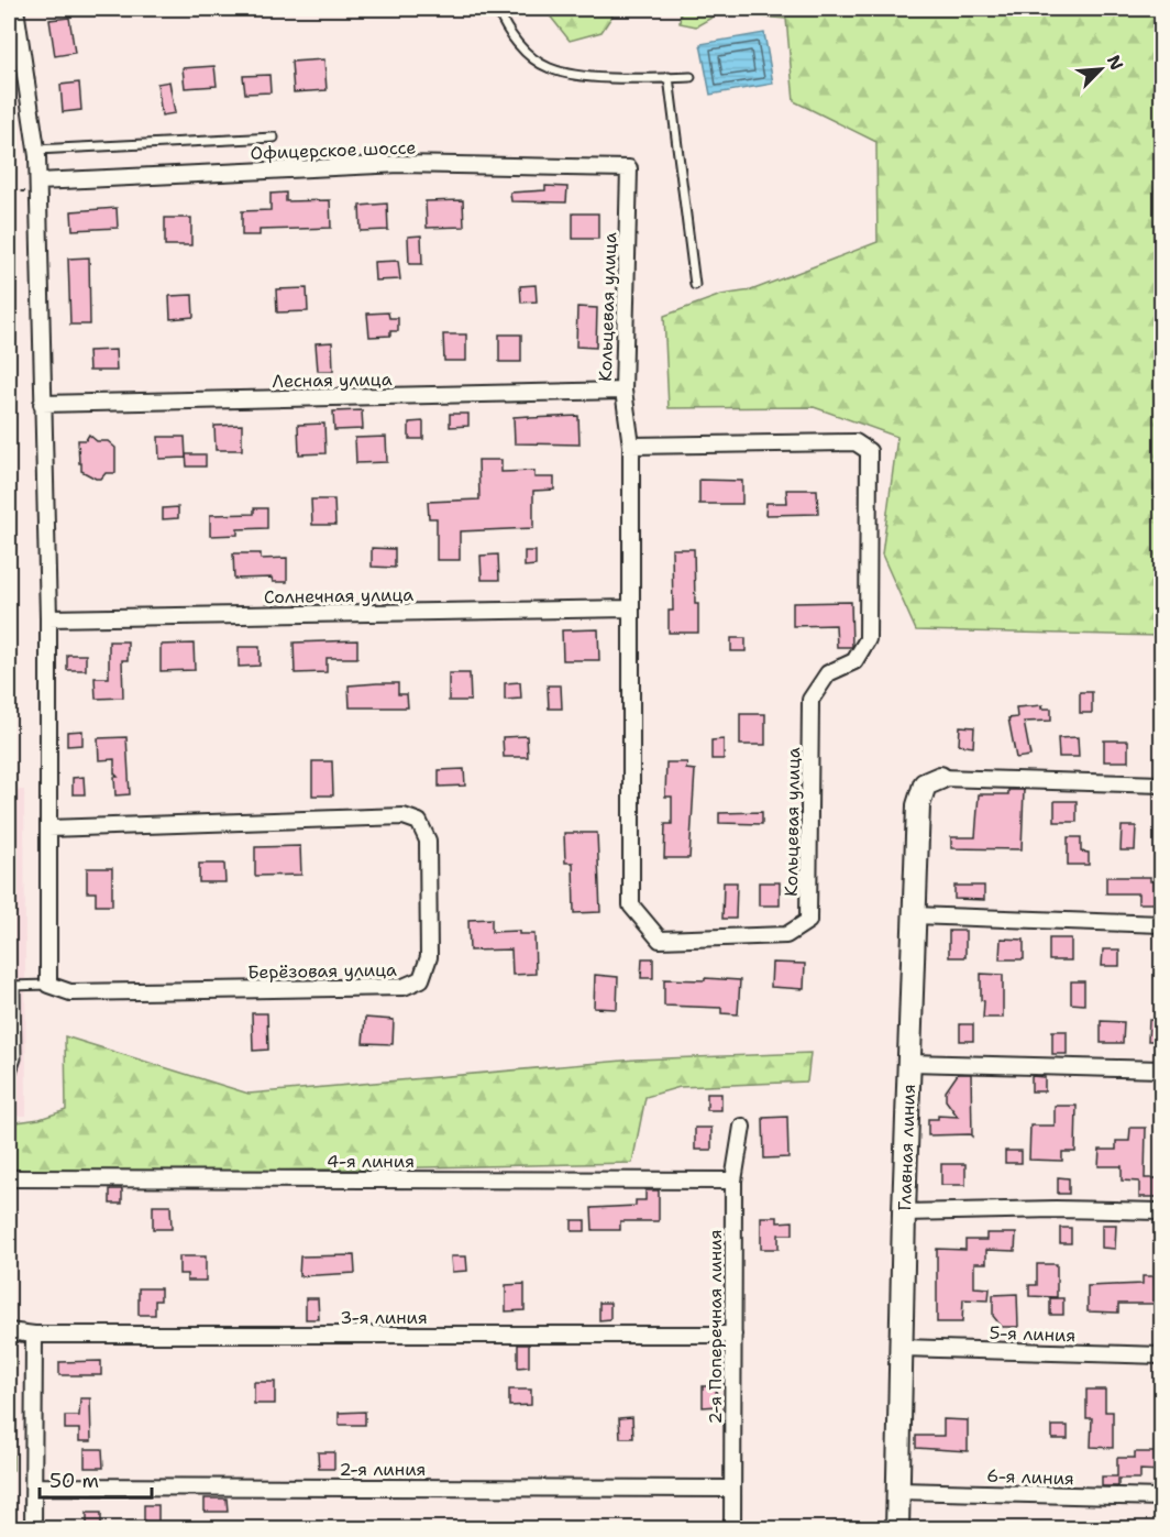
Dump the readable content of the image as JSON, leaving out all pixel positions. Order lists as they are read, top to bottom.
{
  "streets": {
    "street": [
      "Офицерское шоссе",
      "Кольцевая улица",
      "Лесная улица",
      "Солнечная улица",
      "Берёзовая улица",
      "Главная линия",
      "4-я линия",
      "3-я линия",
      "2-я Поперечная линия",
      "5-я линия",
      "2-я линия",
      "6-я линия"
    ]
  },
  "crossings": [
    ["Офицерское шоссе", "Кольцевая улица"],
    ["Кольцевая улица", "Лесная улица"],
    ["Кольцевая улица", "Солнечная улица"],
    ["Главная линия", "5-я линия"],
    ["Главная линия", "6-я линия"],
    ["4-я линия", "2-я Поперечная линия"],
    ["3-я линия", "2-я Поперечная линия"],
    ["2-я Поперечная линия", "2-я линия"]
  ],
  "scale_bar": "50 m",
  "north": "top right"
}
